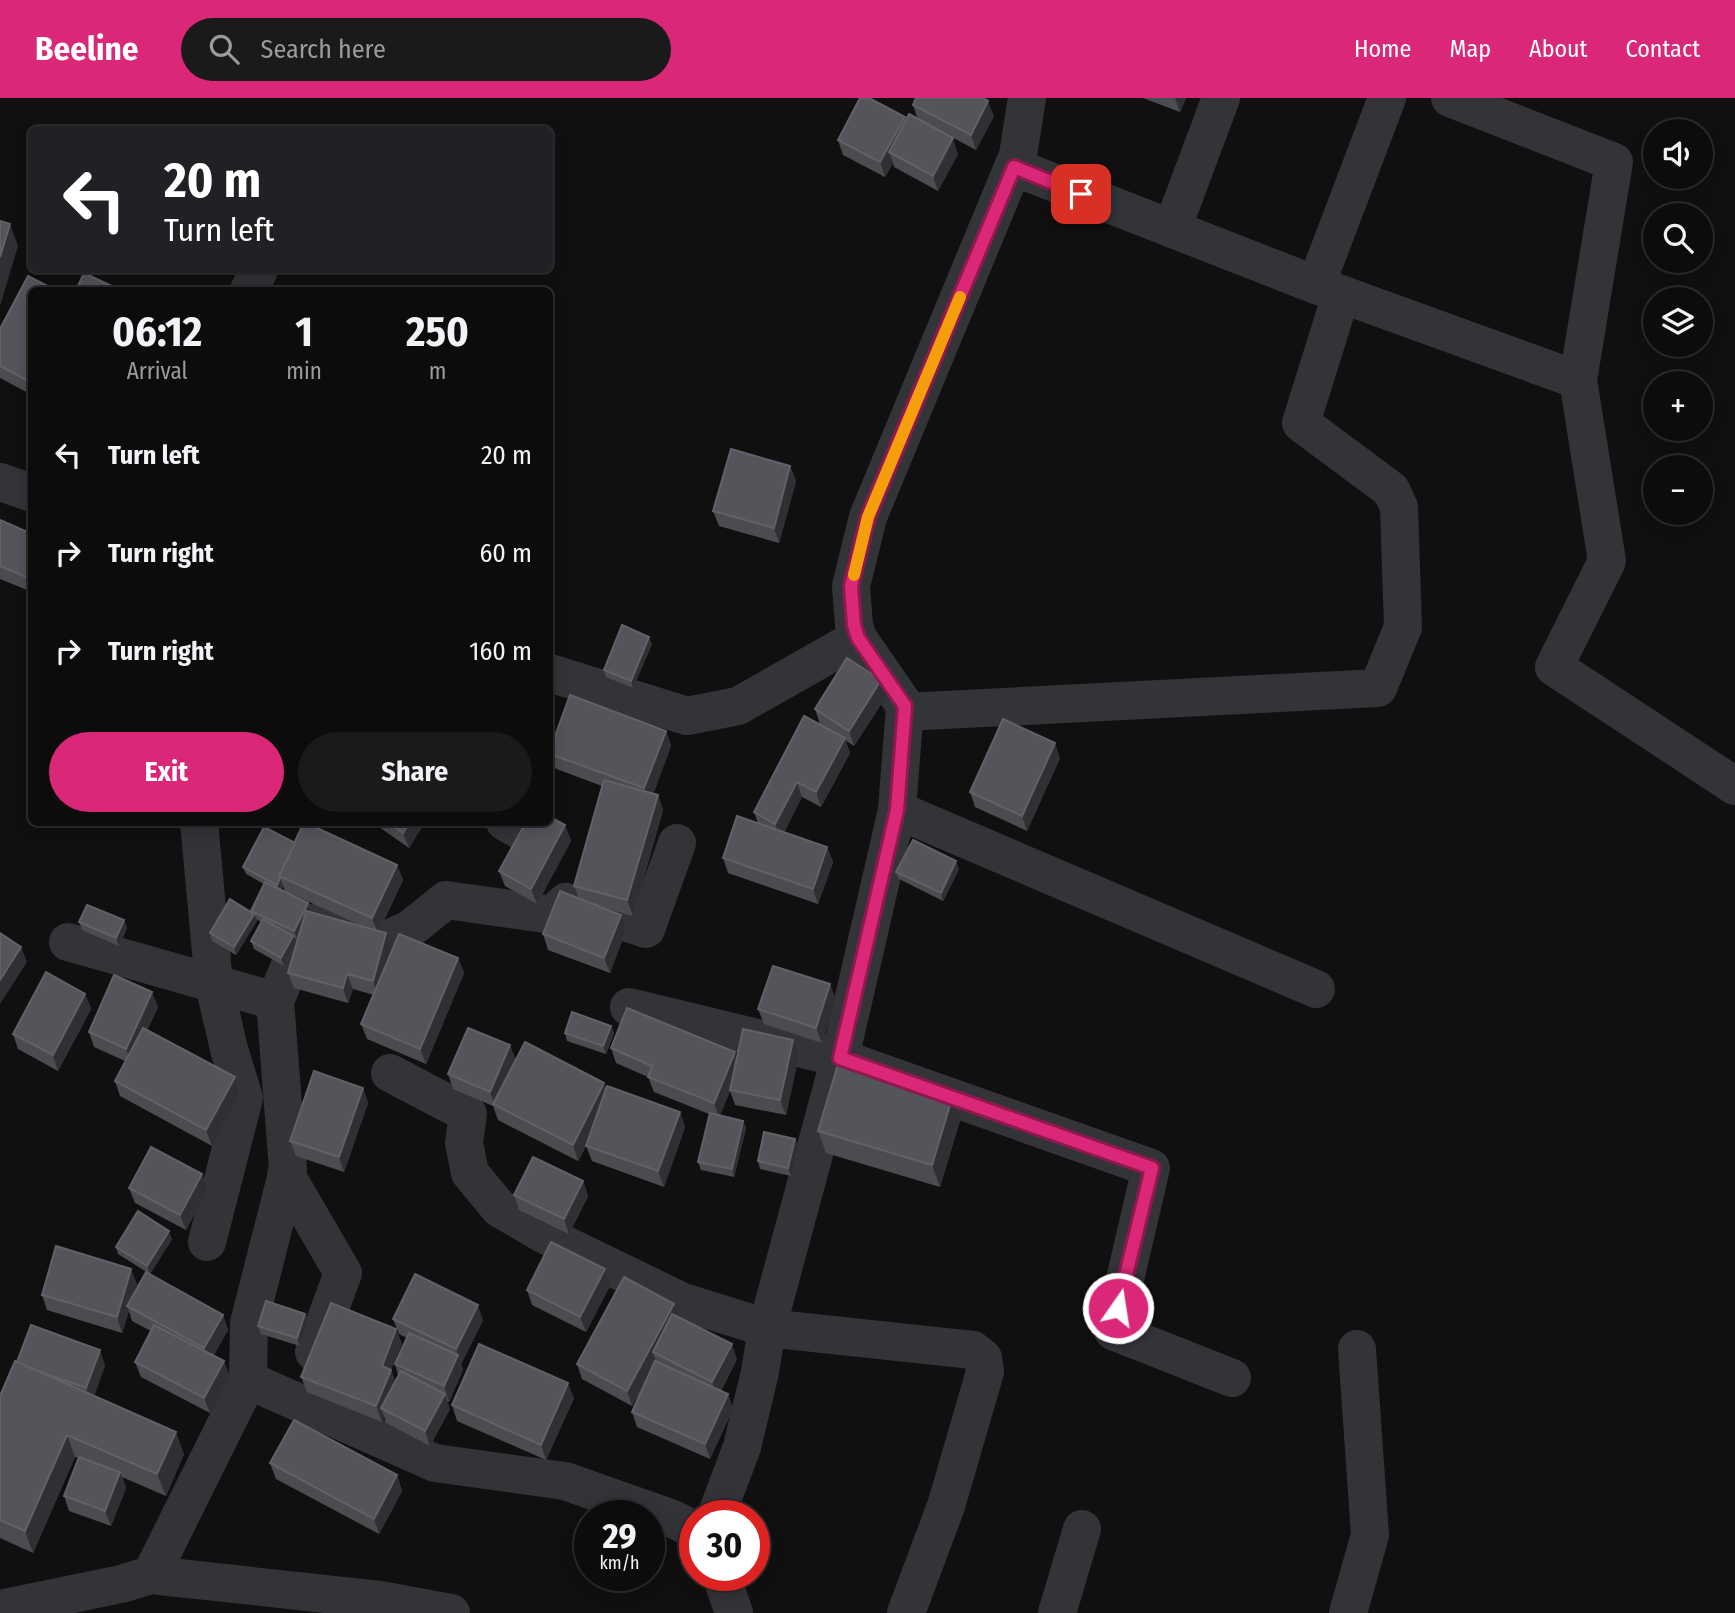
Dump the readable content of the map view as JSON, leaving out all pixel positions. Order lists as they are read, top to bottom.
{
  "page": {
    "header": "Beeline",
    "search": "Search here",
    "nav": [
      "Home",
      "Map",
      "About",
      "Contact"
    ],
    "map_buttons": ["+", "−"],
    "turn": ["20 m", "Turn left"],
    "eta": [
      "06:12",
      "Arrival",
      "1",
      "min",
      "250",
      "m"
    ],
    "list": [
      {
        "name": "Turn left",
        "value": "20 m"
      },
      {
        "name": "Turn right",
        "value": "60 m"
      },
      {
        "name": "Turn right",
        "value": "160 m"
      }
    ],
    "buttons": ["Exit", "Share"],
    "speed": "29 km/h",
    "limit": "30"
  }
}
